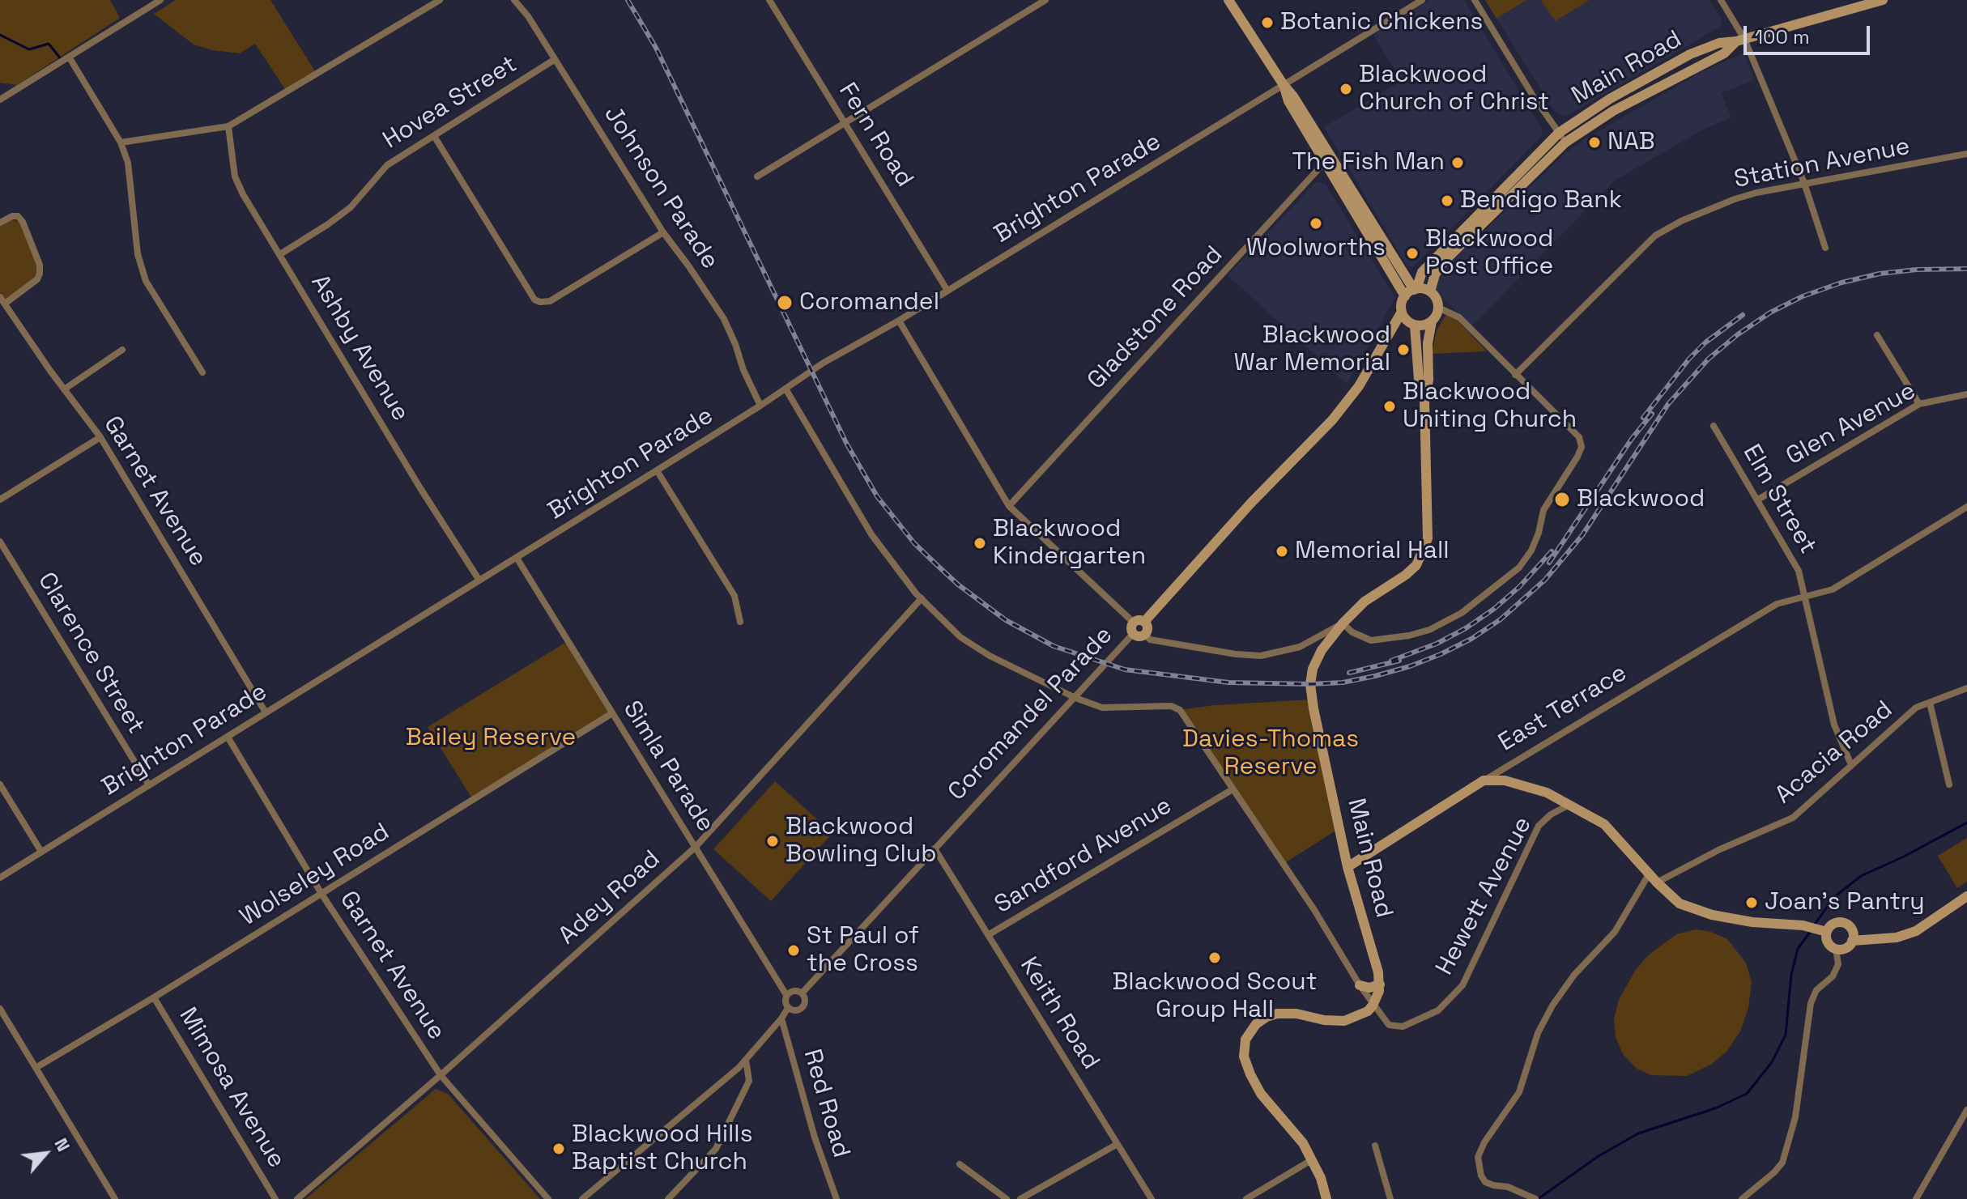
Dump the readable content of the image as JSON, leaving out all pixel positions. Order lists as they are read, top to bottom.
{
  "streets": {
    "main road": ["Main Road", "East Terrace", "Coromandel Parade"],
    "street": [
      "Hovea Street",
      "Fern Road",
      "Station Avenue",
      "Johnson Parade",
      "Brighton Parade",
      "Gladstone Road",
      "Ashby Avenue",
      "Glen Avenue",
      "Garnet Avenue",
      "Elm Street",
      "Clarence Street",
      "Acacia Road",
      "Simla Parade",
      "Sandford Avenue",
      "Wolseley Road",
      "Hewett Avenue",
      "Adey Road",
      "Keith Road",
      "Mimosa Avenue",
      "Red Road"
    ]
  },
  "crossings": [
    ["Main Road", "East Terrace"],
    ["Main Road", "Coromandel Parade"],
    ["Hovea Street", "Johnson Parade"],
    ["Hovea Street", "Ashby Avenue"],
    ["Fern Road", "Brighton Parade"],
    ["Johnson Parade", "Brighton Parade"],
    ["Brighton Parade", "Ashby Avenue"],
    ["Brighton Parade", "Garnet Avenue"],
    ["Brighton Parade", "Clarence Street"],
    ["Brighton Parade", "Simla Parade"],
    ["Glen Avenue", "Elm Street"],
    ["Garnet Avenue", "Wolseley Road"],
    ["Garnet Avenue", "Adey Road"],
    ["Elm Street", "East Terrace"],
    ["Elm Street", "Acacia Road"],
    ["Coromandel Parade", "Simla Parade"],
    ["Coromandel Parade", "Hewett Avenue"],
    ["Coromandel Parade", "Keith Road"],
    ["Simla Parade", "Wolseley Road"],
    ["Simla Parade", "Adey Road"],
    ["Sandford Avenue", "Hewett Avenue"],
    ["Sandford Avenue", "Keith Road"],
    ["Wolseley Road", "Mimosa Avenue"]
  ],
  "parks": ["Bailey Reserve", "Davies-Thomas Reserve"],
  "places": [
    "Botanic Chickens",
    "Blackwood Church of Christ",
    "NAB",
    "The Fish Man",
    "Bendigo Bank",
    "Woolworths",
    "Blackwood Post Office",
    "Coromandel",
    "Blackwood War Memorial",
    "Blackwood Uniting Church",
    "Blackwood",
    "Blackwood Kindergarten",
    "Memorial Hall",
    "Blackwood Bowling Club",
    "Joan's Pantry",
    "St Paul of the Cross",
    "Blackwood Scout Group Hall",
    "Blackwood Hills Baptist Church"
  ],
  "scale_bar": "100 m",
  "north": "top right"
}
